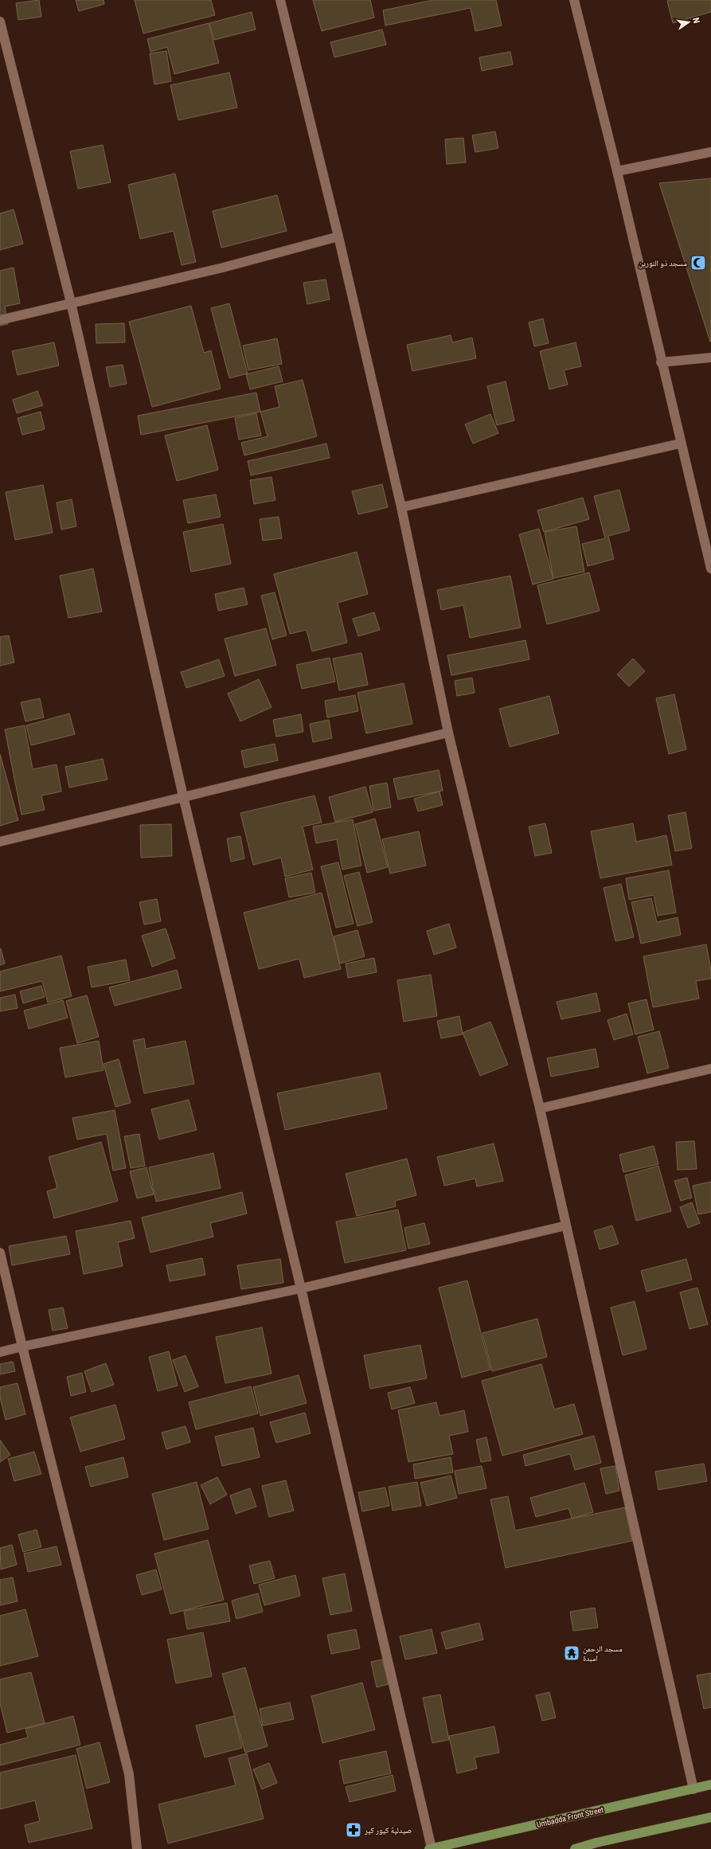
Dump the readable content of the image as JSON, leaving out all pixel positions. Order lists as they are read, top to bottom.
{
  "streets": {
    "main road": ["Umbadda Front Street"]
  },
  "places": {
    "mosque": ["مسجد ذو النورين"],
    "temple": ["مسجد الرحمن امبدة"],
    "pharmacy": ["صيدلية كيور كير"]
  },
  "north": "right"
}
